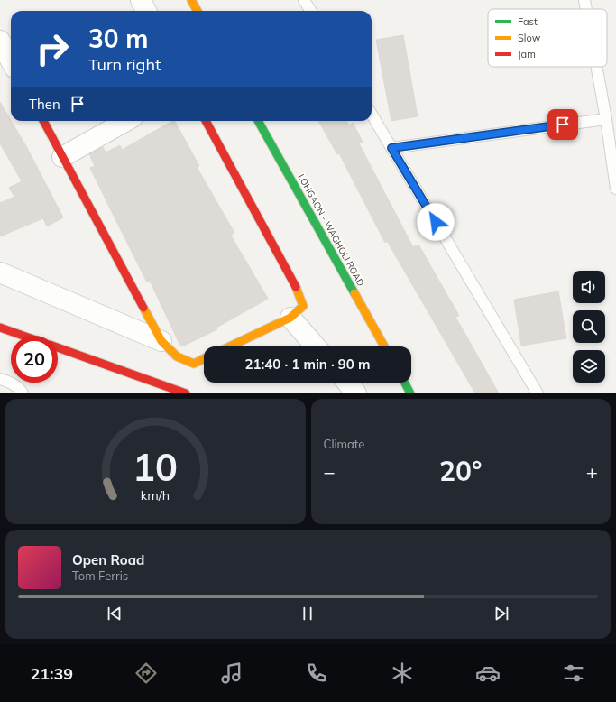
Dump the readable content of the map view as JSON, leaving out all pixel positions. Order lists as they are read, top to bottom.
{
  "streets": {
    "street": ["LOHGAON - WAGHOLI ROAD"]
  },
  "legend": ["Fast", "Slow", "Jam"],
  "page": {
    "turn": ["30 m", "Turn right"],
    "then": "Then",
    "limit": "20",
    "trip": "21:40 · 1 min · 90 m",
    "tile": "Climate",
    "heat": ["−", "20°", "+"],
    "song": ["Open Road", "Tom Ferris"],
    "tabs": "21:39",
    "gauge": ["10", "km/h"]
  }
}
